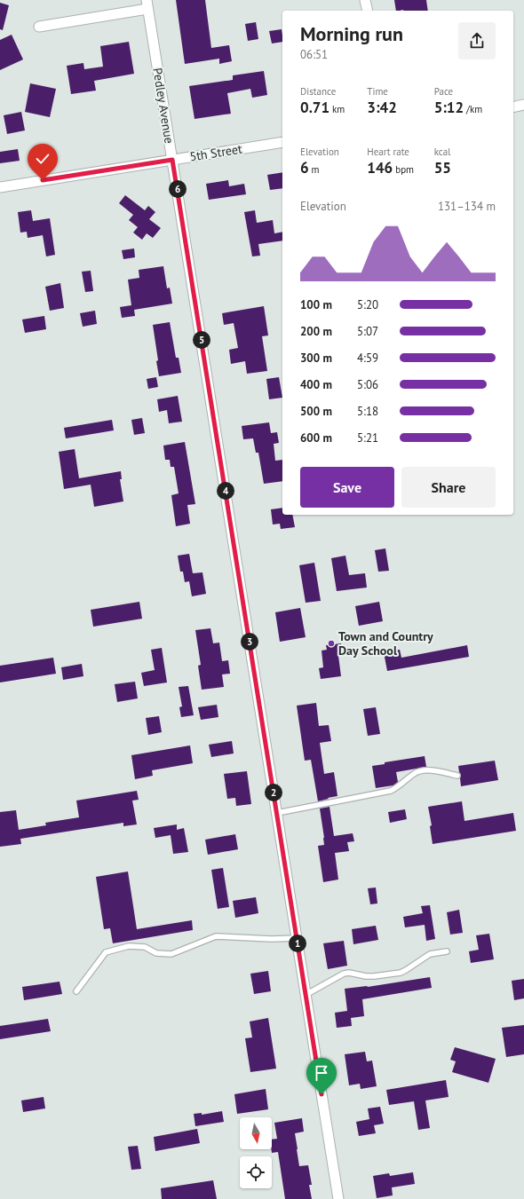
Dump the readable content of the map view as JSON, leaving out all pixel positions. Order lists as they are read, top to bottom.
{
  "streets": {
    "street": ["Pedley Avenue", "5th Street"]
  },
  "crossings": [
    ["Pedley Avenue", "5th Street"]
  ],
  "places": ["Town and Country Day School"],
  "north": "bottom",
  "page": {
    "heading": ["Morning run", "06:51"],
    "stats": [
      ["Distance", "0.71 km"],
      ["Time", "3:42"],
      ["Pace", "5:12 /km"],
      ["Elevation", "6 m"],
      ["Heart rate", "146 bpm"],
      ["kcal", "55"]
    ],
    "pins": [
      "6",
      "5",
      "4",
      "3",
      "2",
      "1"
    ],
    "chart": ["Elevation", "131–134 m"],
    "list": [
      {
        "name": "100 m",
        "note": "5:20"
      },
      {
        "name": "200 m",
        "note": "5:07"
      },
      {
        "name": "300 m",
        "note": "4:59"
      },
      {
        "name": "400 m",
        "note": "5:06"
      },
      {
        "name": "500 m",
        "note": "5:18"
      },
      {
        "name": "600 m",
        "note": "5:21"
      }
    ],
    "buttons": ["Save", "Share"]
  }
}
